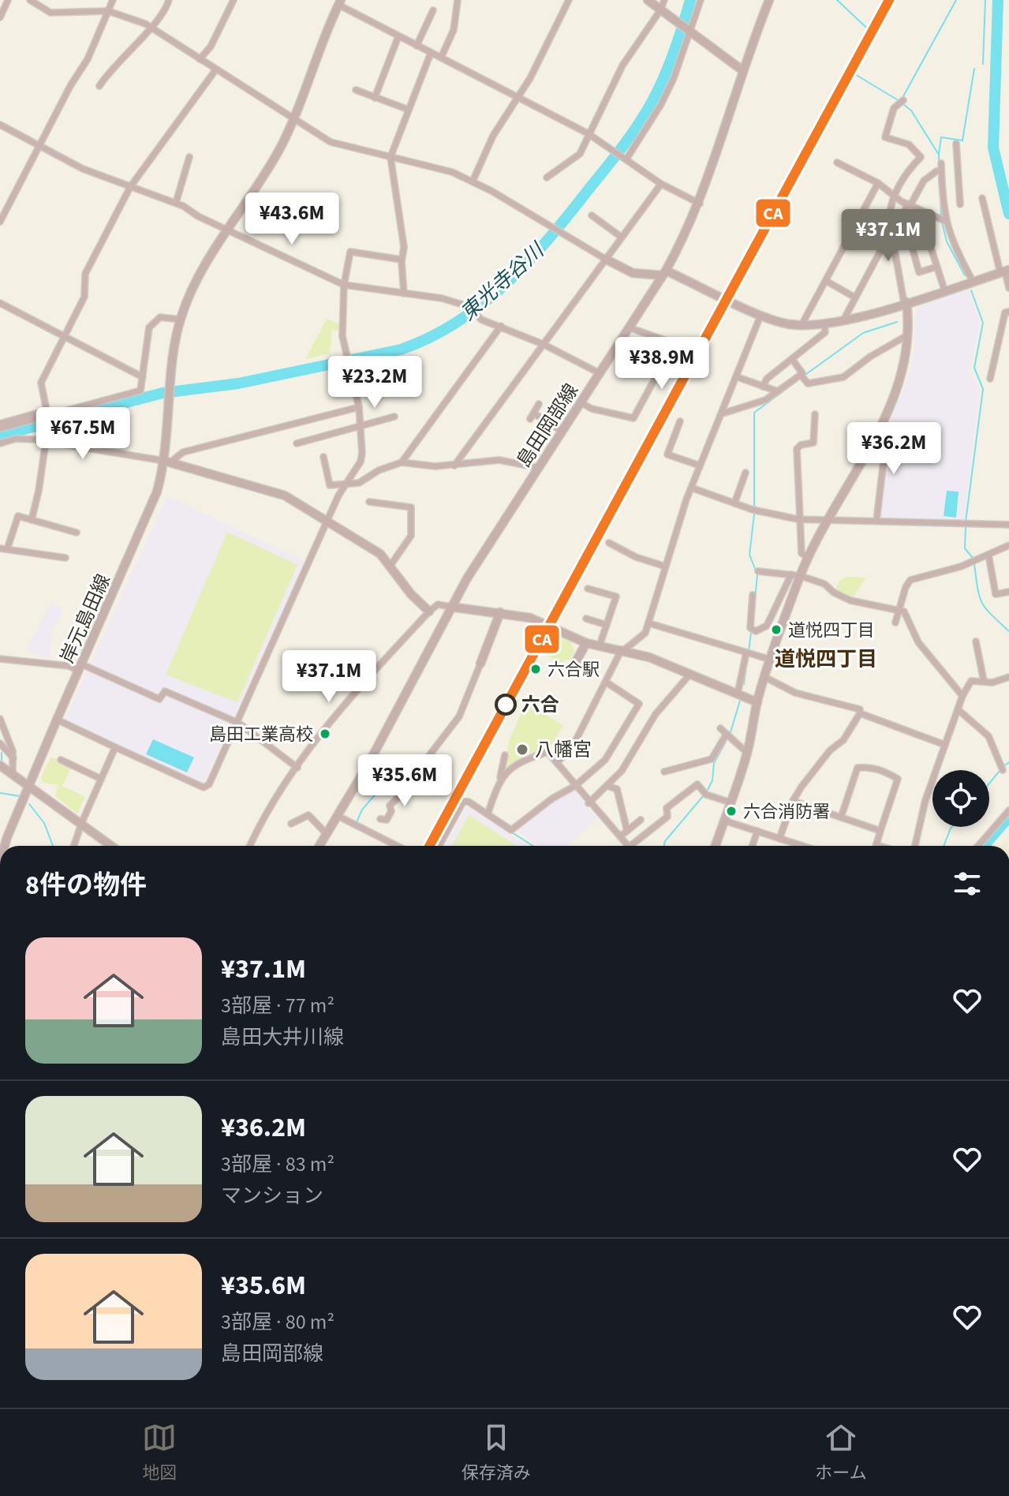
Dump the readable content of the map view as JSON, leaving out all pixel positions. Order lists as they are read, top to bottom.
{
  "streets": {
    "street": ["島田岡部線", "岸元島田線"]
  },
  "districts": ["道悦四丁目"],
  "water": ["東光寺谷川"],
  "places": [
    "道悦四丁目",
    "六合駅",
    "六合",
    "島田工業高校",
    "八幡宮",
    "六合消防署"
  ],
  "lines": ["transit line CA"],
  "page": {
    "price": [
      "¥43.6M",
      "¥37.1M",
      "¥38.9M",
      "¥23.2M",
      "¥67.5M",
      "¥36.2M",
      "¥37.1M",
      "¥35.6M"
    ],
    "heading": "8件の物件",
    "list": [
      {
        "name": "¥37.1M",
        "note": "3部屋 · 77 m² · 島田大井川線"
      },
      {
        "name": "¥36.2M",
        "note": "3部屋 · 83 m² · マンション"
      },
      {
        "name": "¥35.6M",
        "note": "3部屋 · 80 m² · 島田岡部線"
      }
    ],
    "tabs": ["地図", "保存済み", "ホーム"]
  }
}
